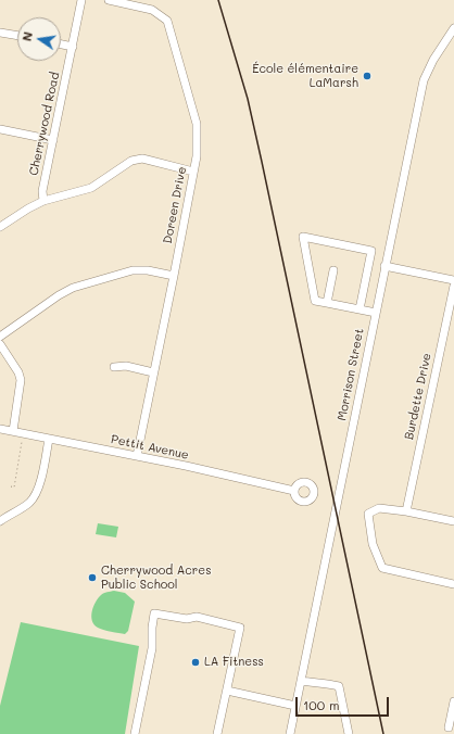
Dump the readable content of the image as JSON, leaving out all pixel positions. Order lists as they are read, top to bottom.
{
  "streets": {
    "street": [
      "Cherrywood Road",
      "Doreen Drive",
      "Morrison Street",
      "Burdette Drive",
      "Pettit Avenue"
    ]
  },
  "crossings": [
    ["Doreen Drive", "Pettit Avenue"]
  ],
  "places": ["École élémentaire LaMarsh", "Cherrywood Acres Public School", "LA Fitness"],
  "scale_bar": "100 m",
  "north": "left"
}
